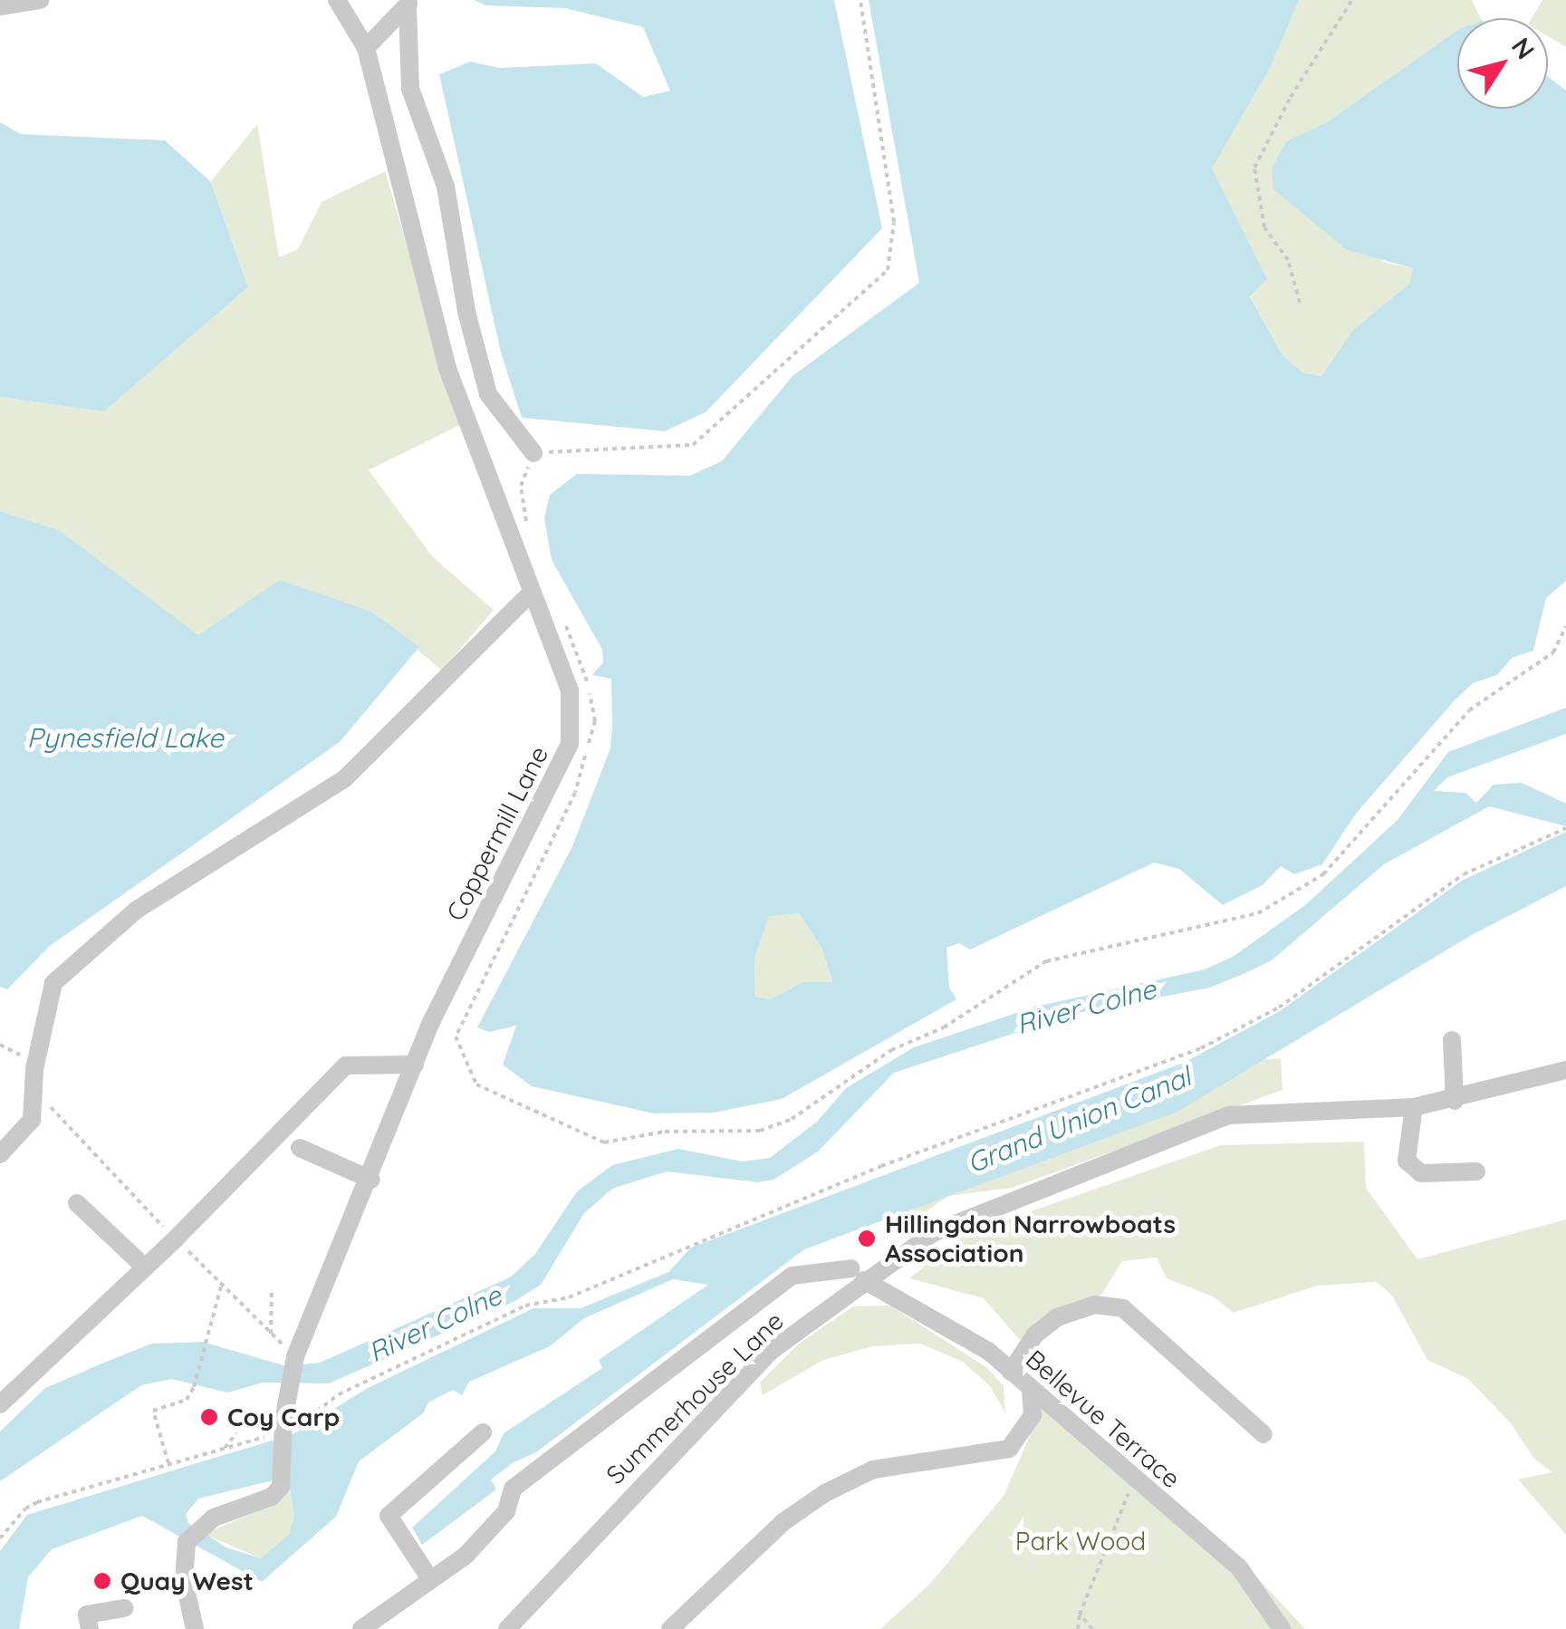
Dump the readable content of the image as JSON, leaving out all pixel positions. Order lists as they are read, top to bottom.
{
  "streets": {
    "street": ["Coppermill Lane", "Summerhouse Lane", "Bellevue Terrace"]
  },
  "crossings": [
    ["Summerhouse Lane", "Bellevue Terrace"]
  ],
  "water": ["Pynesfield Lake", "River Colne", "Grand Union Canal"],
  "parks": ["Park Wood"],
  "places": ["Hillingdon Narrowboats Association", "Coy Carp", "Quay West"],
  "north": "top right"
}
